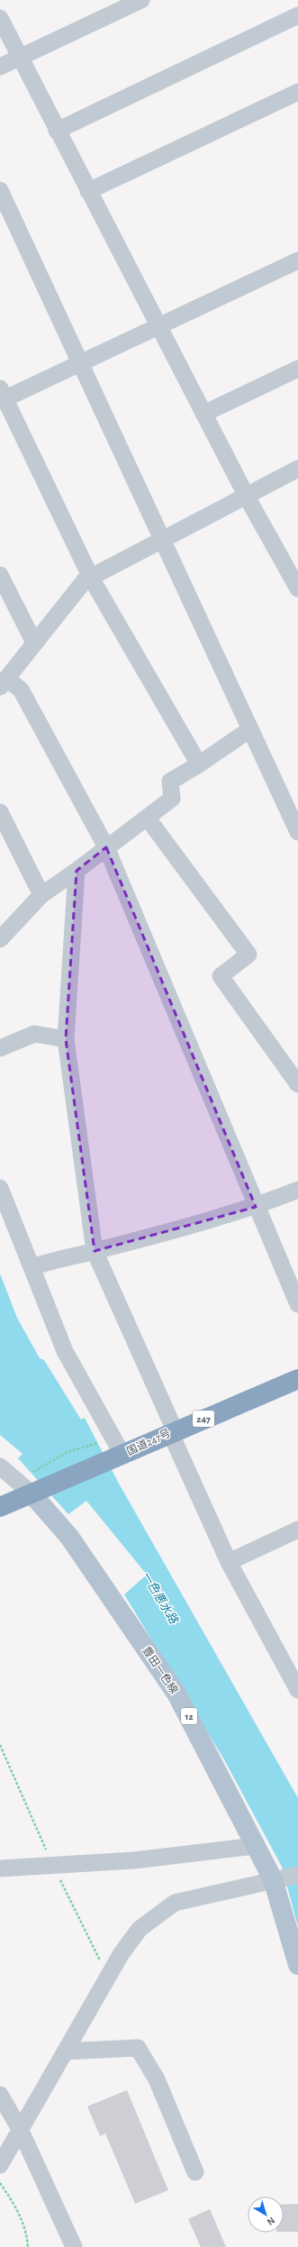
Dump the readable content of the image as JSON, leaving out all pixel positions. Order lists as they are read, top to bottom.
{
  "streets": {
    "highway": ["247", "国道247号"],
    "main road": ["豊田一色線", "12"]
  },
  "crossings": [
    ["国道247号", "豊田一色線"]
  ],
  "water": ["一色悪水路"],
  "north": "bottom right"
}
